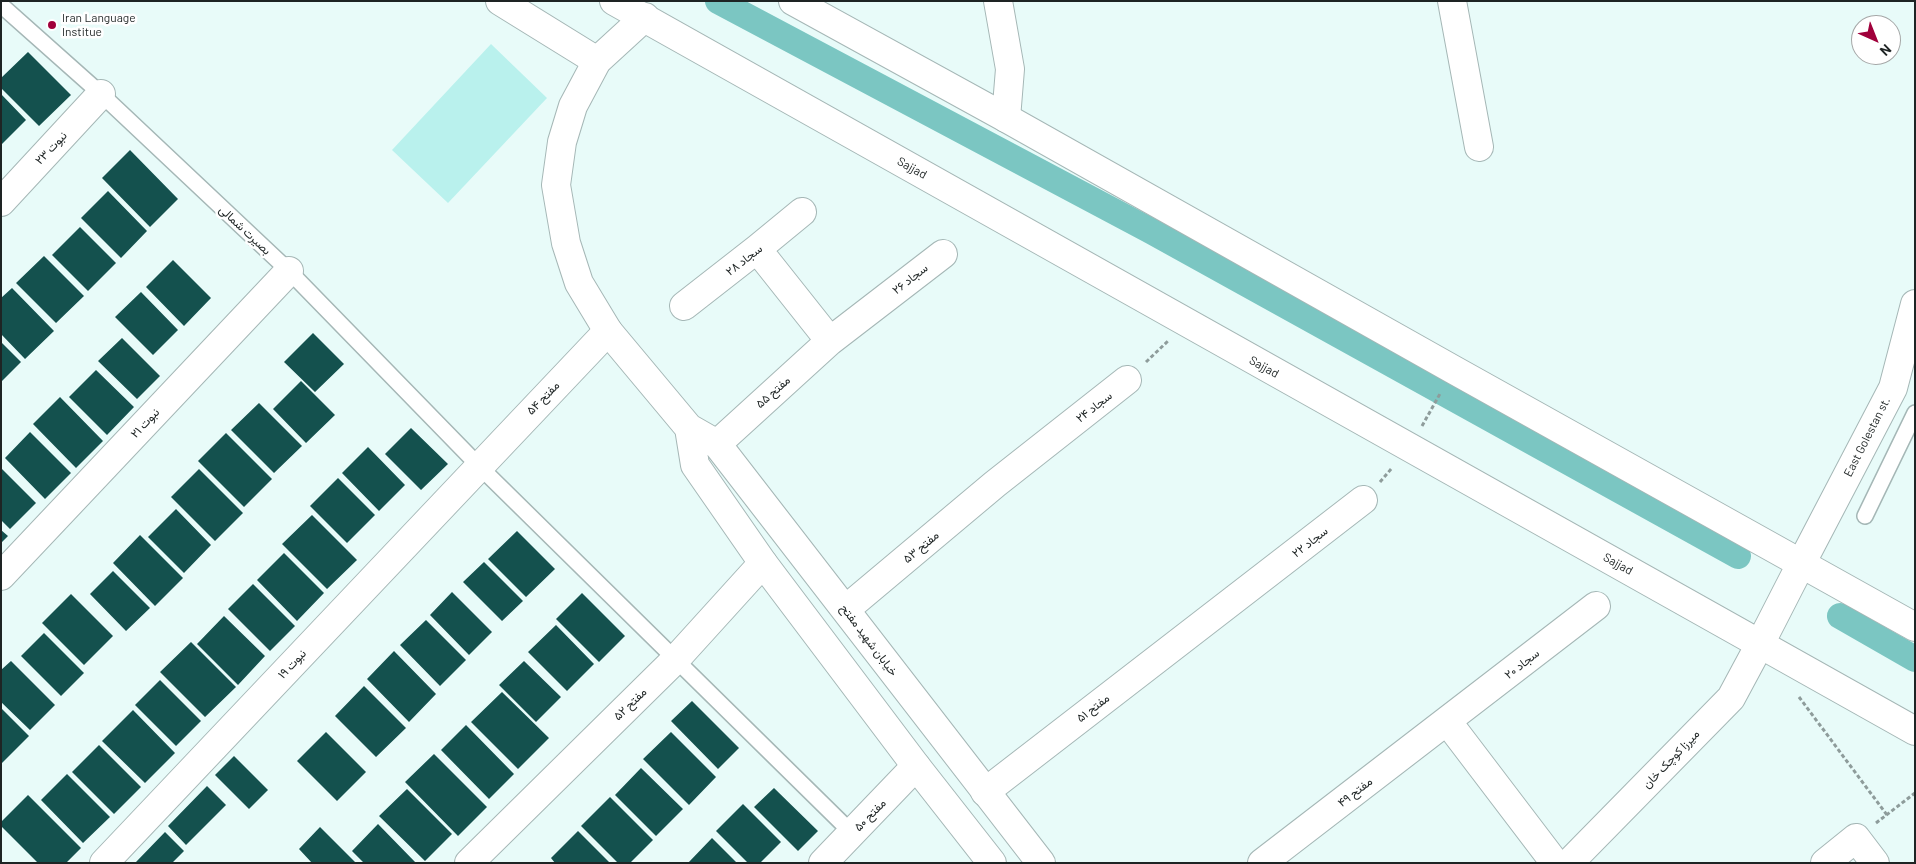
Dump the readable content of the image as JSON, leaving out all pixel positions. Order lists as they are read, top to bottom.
{
  "streets": {
    "street": [
      "نبوت ۲۳",
      "Sajjad",
      "سجاد ۲۸",
      "سجاد ۲۶",
      "مفتح ۵۵",
      "مفتح ۵۴",
      "سجاد ۲۴",
      "نبوت ۲۱",
      "East Golestan st.",
      "سجاد ۲۲",
      "مفتح ۵۳",
      "خیابان شهید مفتح",
      "نبوت ۱۹",
      "سجاد ۲۰",
      "مفتح ۵۲",
      "مفتح ۵۱",
      "میرزا کوچک خان",
      "مفتح ۴۹",
      "مفتح ۵۰"
    ],
    "lane": ["بصیرت شمالی"]
  },
  "crossings": [
    ["نبوت ۲۳", "بصیرت شمالی"],
    ["Sajjad", "East Golestan st."],
    ["Sajjad", "خیابان شهید مفتح"],
    ["Sajjad", "میرزا کوچک خان"],
    ["بصیرت شمالی", "مفتح ۵۴"],
    ["بصیرت شمالی", "نبوت ۲۱"],
    ["بصیرت شمالی", "نبوت ۱۹"],
    ["بصیرت شمالی", "مفتح ۵۲"],
    ["بصیرت شمالی", "مفتح ۵۰"],
    ["سجاد ۲۶", "مفتح ۵۵"],
    ["مفتح ۵۵", "خیابان شهید مفتح"],
    ["مفتح ۵۴", "خیابان شهید مفتح"],
    ["مفتح ۵۴", "نبوت ۱۹"],
    ["سجاد ۲۴", "مفتح ۵۳"],
    ["East Golestan st.", "میرزا کوچک خان"],
    ["سجاد ۲۲", "مفتح ۵۱"],
    ["مفتح ۵۳", "خیابان شهید مفتح"],
    ["خیابان شهید مفتح", "مفتح ۵۱"],
    ["سجاد ۲۰", "مفتح ۴۹"]
  ],
  "places": ["Iran Language Institue"],
  "north": "bottom right"
}
